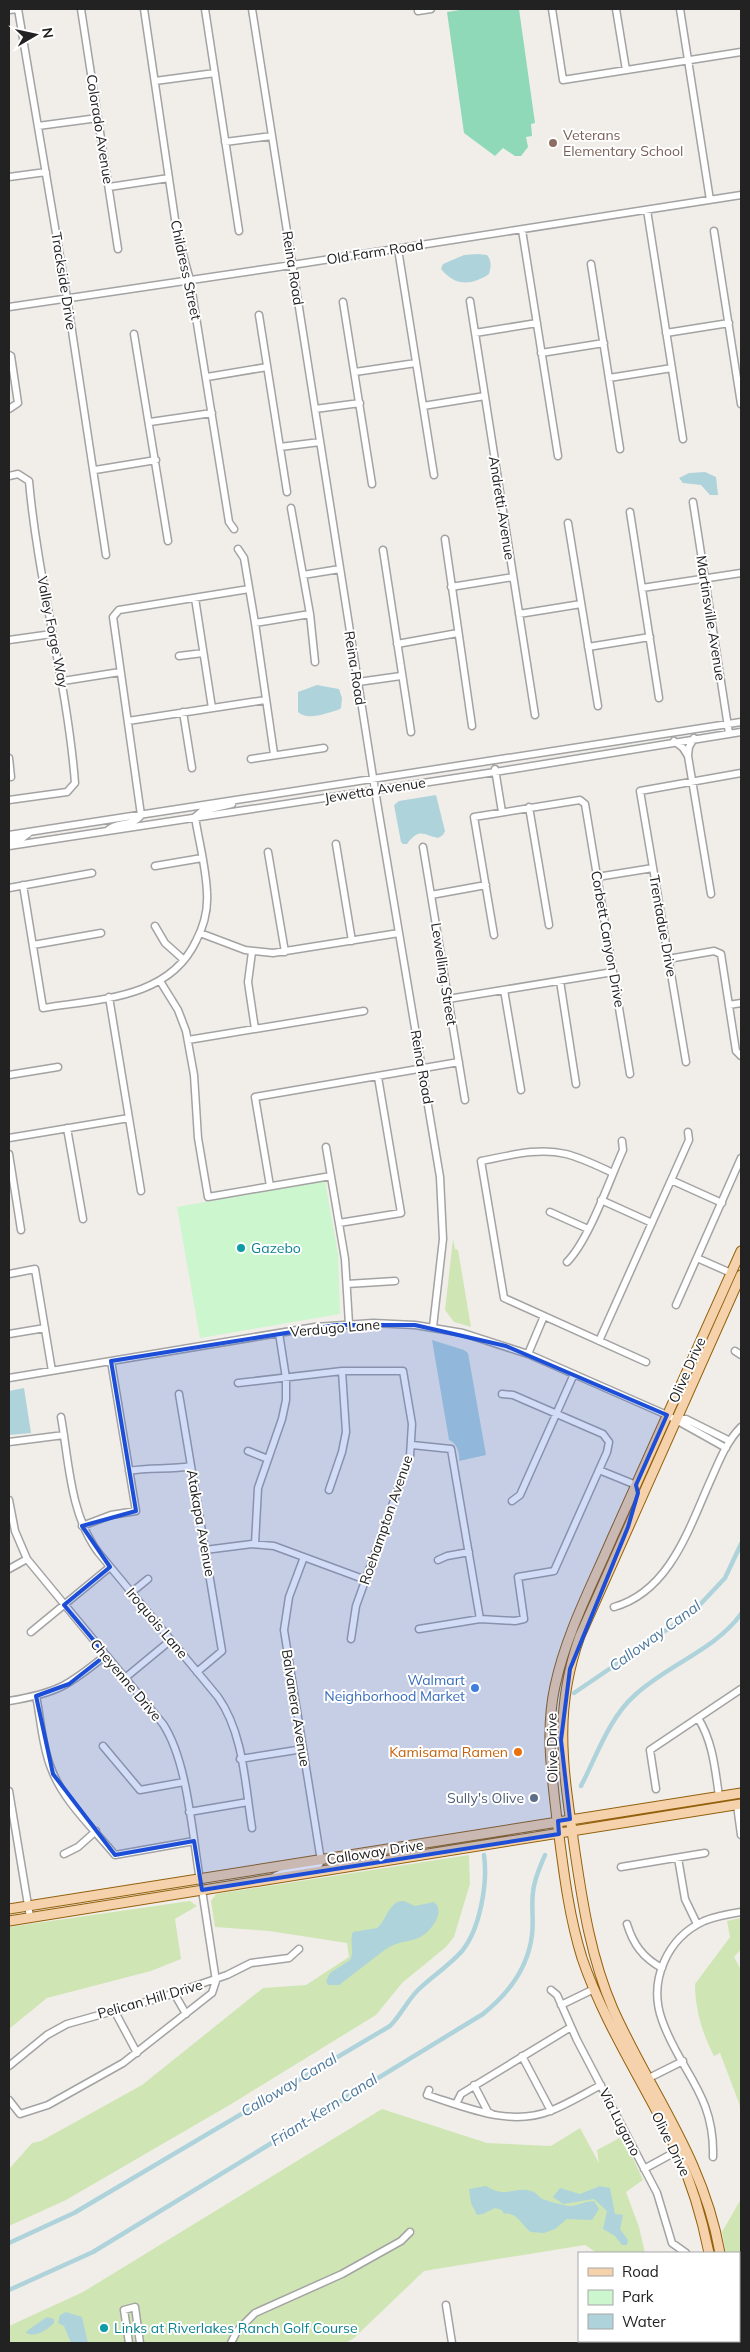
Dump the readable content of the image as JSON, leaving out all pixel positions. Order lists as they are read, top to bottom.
{
  "streets": {
    "main road": ["Olive Drive", "Calloway Drive"],
    "street": [
      "Colorado Avenue",
      "Old Farm Road",
      "Reina Road",
      "Childress Street",
      "Trackside Drive",
      "Andretti Avenue",
      "Martinsville Avenue",
      "Valley Forge Way",
      "Jewetta Avenue",
      "Trentadue Drive",
      "Corbett Canyon Drive",
      "Lewelling Street",
      "Verdugo Lane",
      "Roehampton Avenue",
      "Atakapa Avenue",
      "Iroquois Lane",
      "Cheyenne Drive",
      "Balvanera Avenue",
      "Pelican Hill Drive",
      "Via Lugano"
    ]
  },
  "crossings": [
    ["Old Farm Road", "Reina Road"],
    ["Old Farm Road", "Childress Street"],
    ["Old Farm Road", "Trackside Drive"],
    ["Reina Road", "Jewetta Avenue"],
    ["Reina Road", "Verdugo Lane"],
    ["Martinsville Avenue", "Jewetta Avenue"],
    ["Verdugo Lane", "Olive Drive"],
    ["Olive Drive", "Calloway Drive"],
    ["Atakapa Avenue", "Iroquois Lane"],
    ["Cheyenne Drive", "Calloway Drive"],
    ["Cheyenne Drive", "Pelican Hill Drive"],
    ["Balvanera Avenue", "Calloway Drive"]
  ],
  "water": ["Calloway Canal", "Friant-Kern Canal"],
  "places": [
    "Veterans Elementary School",
    "Gazebo",
    "Walmart Neighborhood Market",
    "Kamisama Ramen",
    "Sully's Olive",
    "Links at Riverlakes Ranch Golf Course"
  ],
  "legend": ["Road", "Park", "Water"],
  "north": "right"
}
